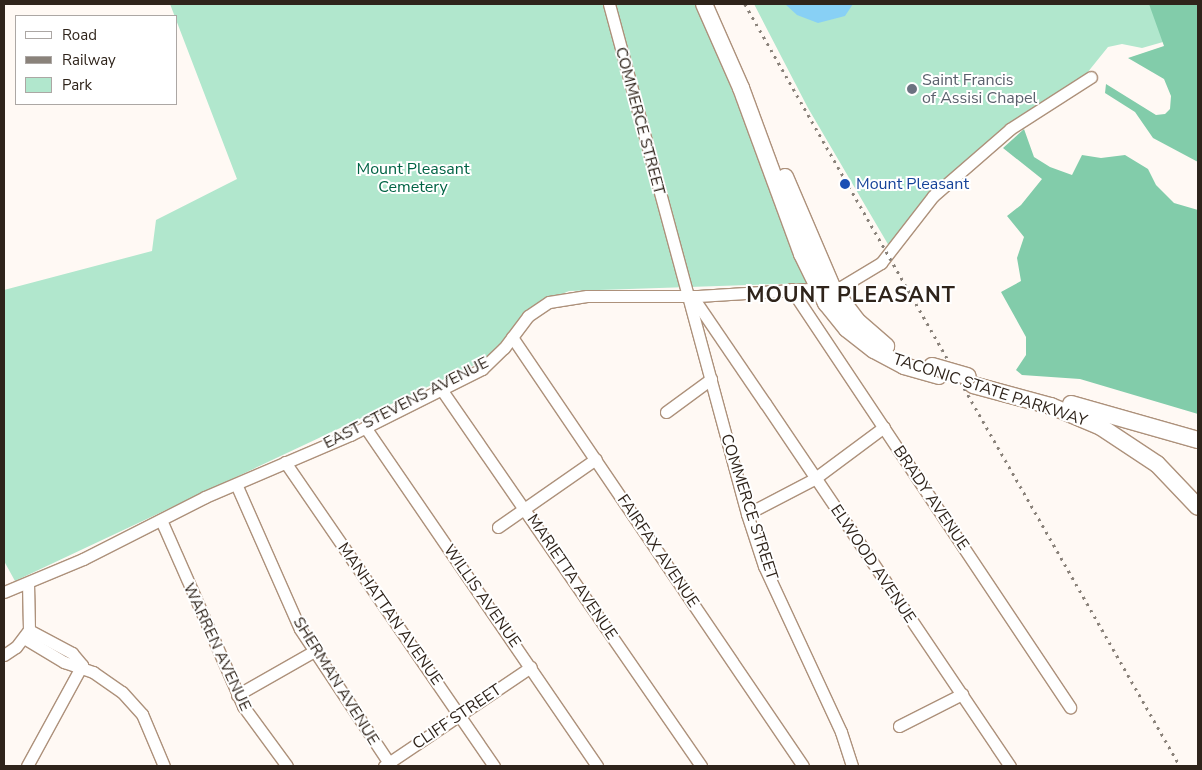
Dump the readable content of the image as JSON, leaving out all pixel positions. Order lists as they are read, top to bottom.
{
  "streets": {
    "highway": ["TACONIC STATE PARKWAY"],
    "street": [
      "COMMERCE STREET",
      "EAST STEVENS AVENUE",
      "BRADY AVENUE",
      "FAIRFAX AVENUE",
      "ELWOOD AVENUE",
      "MARIETTA AVENUE",
      "WILLIS AVENUE",
      "MANHATTAN AVENUE",
      "WARREN AVENUE",
      "SHERMAN AVENUE",
      "CLIFF STREET"
    ]
  },
  "crossings": [
    ["COMMERCE STREET", "EAST STEVENS AVENUE"],
    ["COMMERCE STREET", "ELWOOD AVENUE"],
    ["TACONIC STATE PARKWAY", "EAST STEVENS AVENUE"],
    ["EAST STEVENS AVENUE", "BRADY AVENUE"],
    ["EAST STEVENS AVENUE", "FAIRFAX AVENUE"],
    ["EAST STEVENS AVENUE", "MARIETTA AVENUE"],
    ["EAST STEVENS AVENUE", "WILLIS AVENUE"],
    ["EAST STEVENS AVENUE", "MANHATTAN AVENUE"],
    ["EAST STEVENS AVENUE", "WARREN AVENUE"],
    ["EAST STEVENS AVENUE", "SHERMAN AVENUE"],
    ["WILLIS AVENUE", "CLIFF STREET"],
    ["MANHATTAN AVENUE", "CLIFF STREET"],
    ["SHERMAN AVENUE", "CLIFF STREET"]
  ],
  "districts": ["MOUNT PLEASANT"],
  "parks": ["Mount Pleasant Cemetery"],
  "places": ["Saint Francis of Assisi Chapel", "Mount Pleasant"],
  "legend": ["Road", "Railway", "Park"]
}
